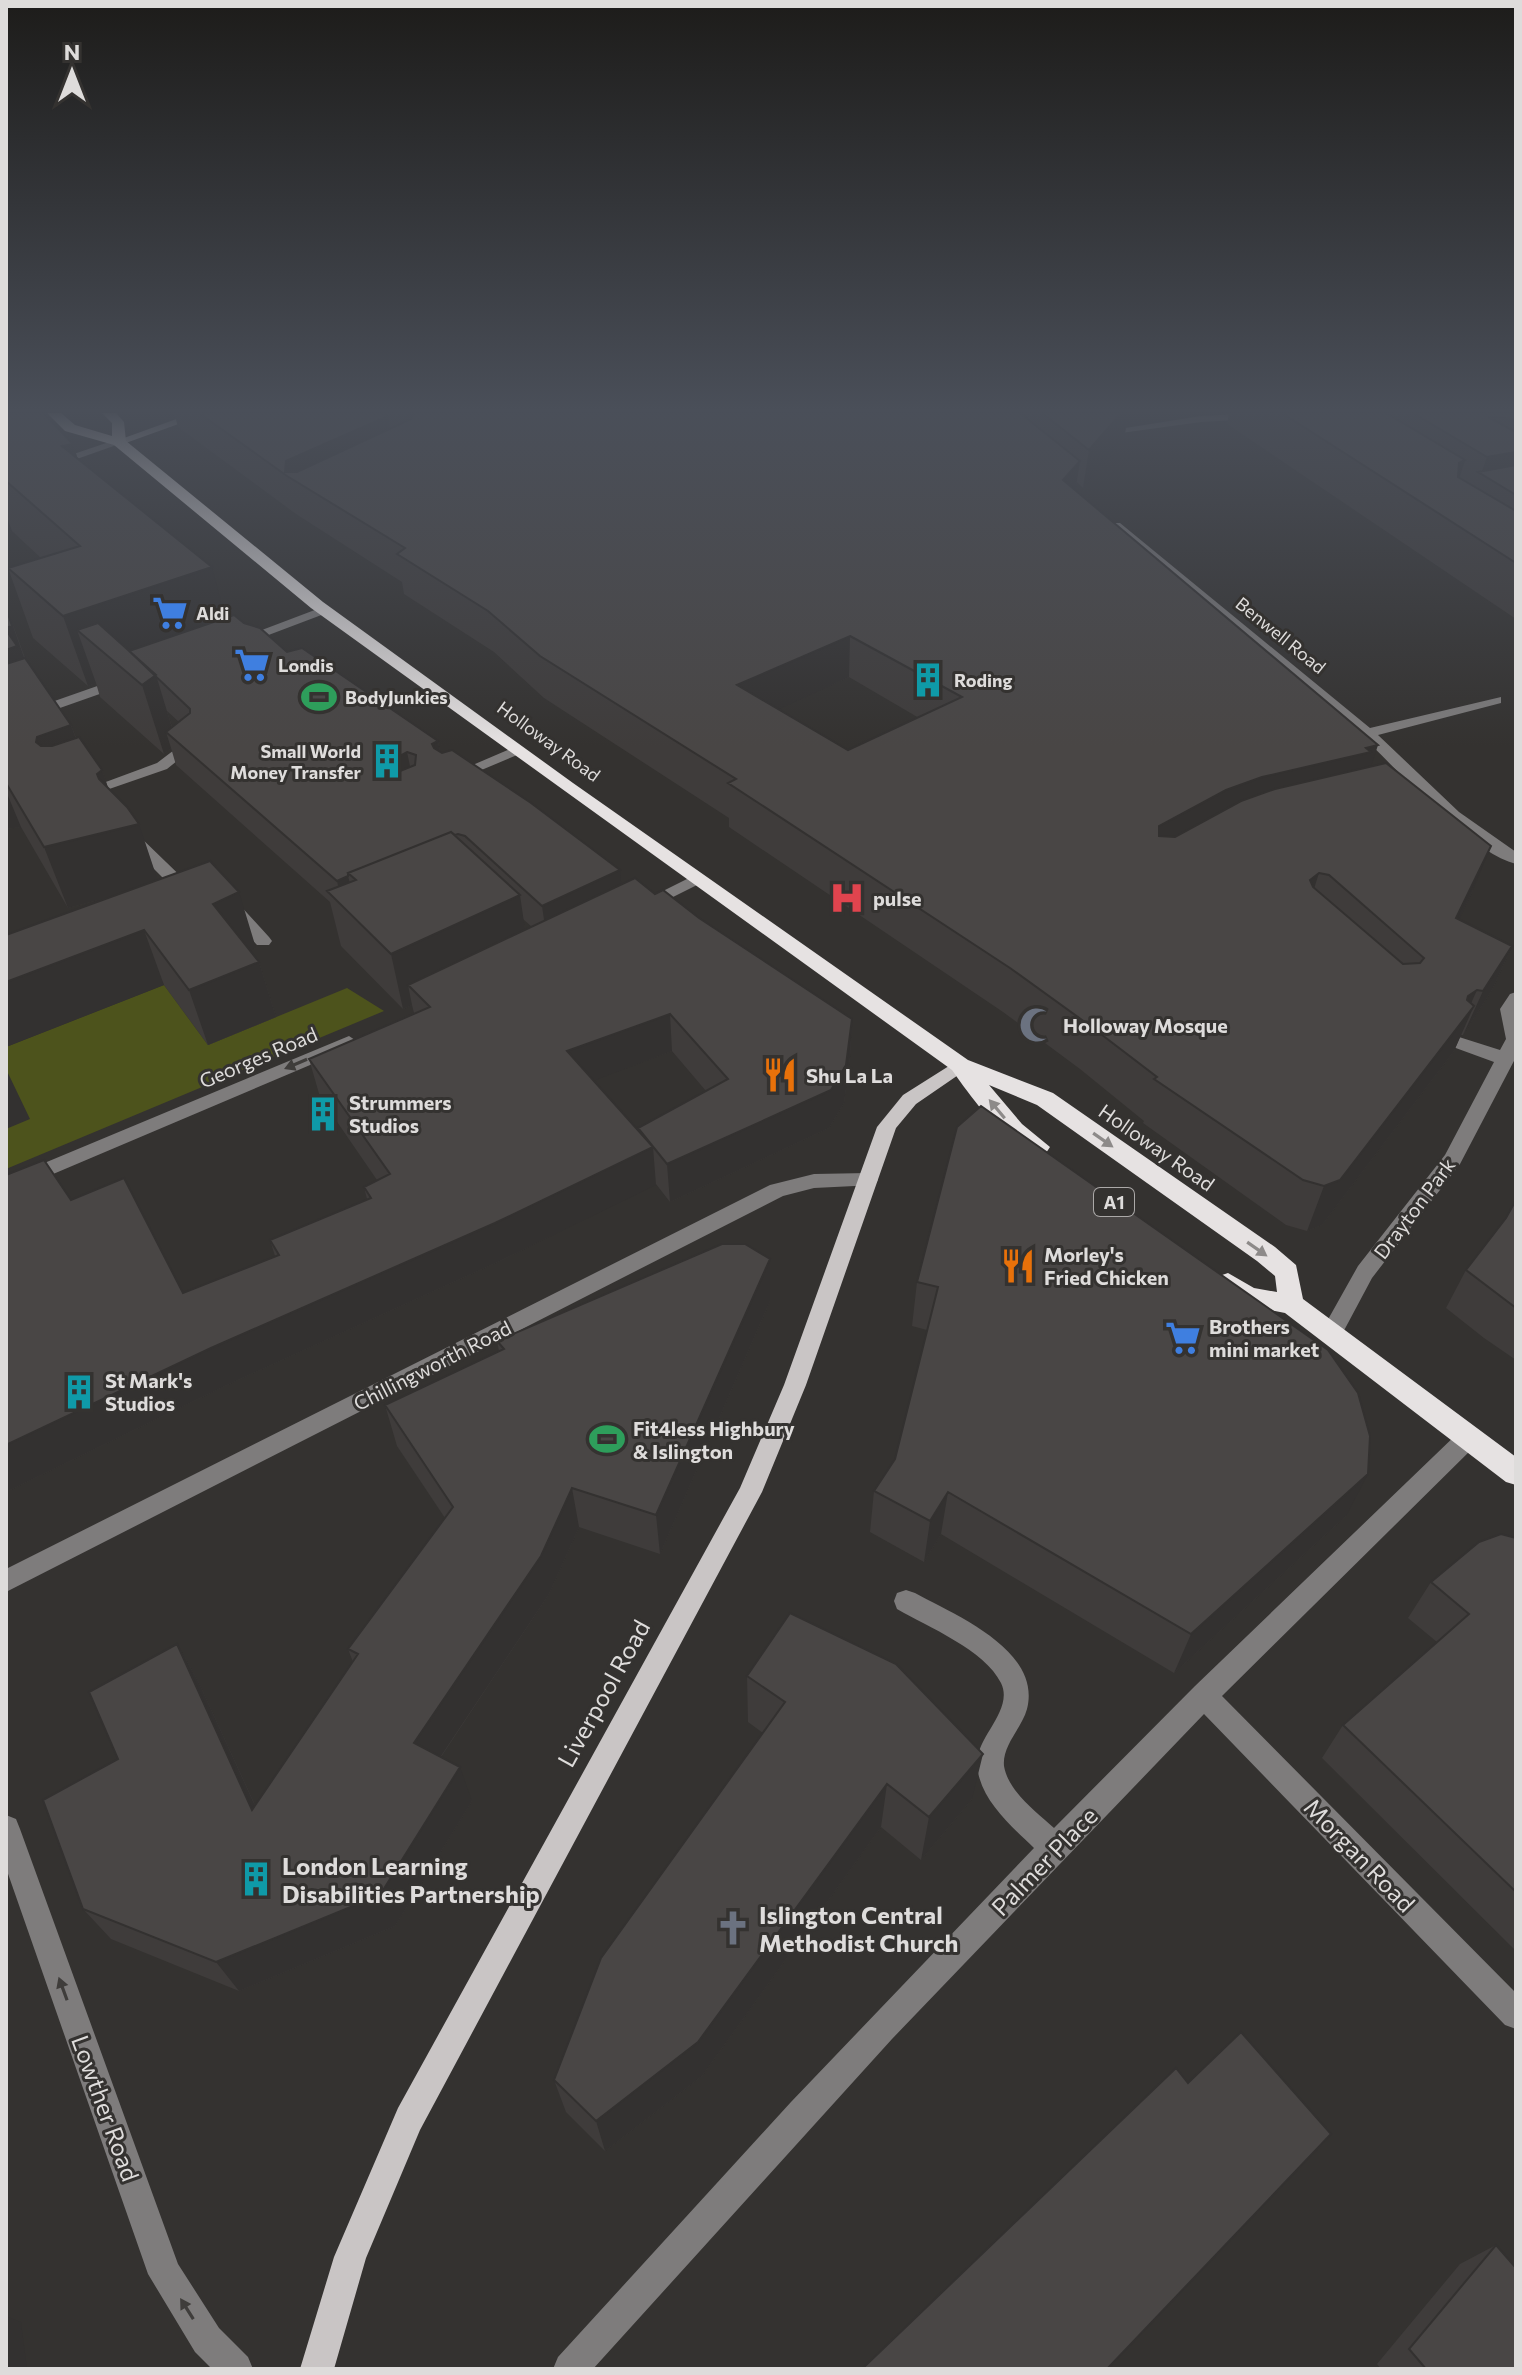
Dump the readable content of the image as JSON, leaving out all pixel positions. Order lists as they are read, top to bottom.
{
  "streets": {
    "highway": ["Holloway Road", "A1"],
    "main road": ["Liverpool Road"],
    "street": [
      "Benwell Road",
      "Georges Road",
      "Drayton Park",
      "Chillingworth Road",
      "Morgan Road",
      "Palmer Place",
      "Lowther Road"
    ]
  },
  "crossings": [
    ["Holloway Road", "Liverpool Road"],
    ["Chillingworth Road", "Liverpool Road"],
    ["Morgan Road", "Palmer Place"]
  ],
  "one_way": ["Georges Road", "Lowther Road"],
  "places": {
    "supermarket": ["Aldi", "Londis", "Brothers mini market"],
    "building": [
      "Roding",
      "Small World Money Transfer",
      "Strummers Studios",
      "St Mark's Studios",
      "London Learning Disabilities Partnership"
    ],
    "sports": ["BodyJunkies", "Fit4less Highbury & Islington"],
    "hospital": ["pulse"],
    "mosque": ["Holloway Mosque"],
    "restaurant": ["Shu La La", "Morley's Fried Chicken"],
    "church": ["Islington Central Methodist Church"]
  },
  "north": "top"
}
